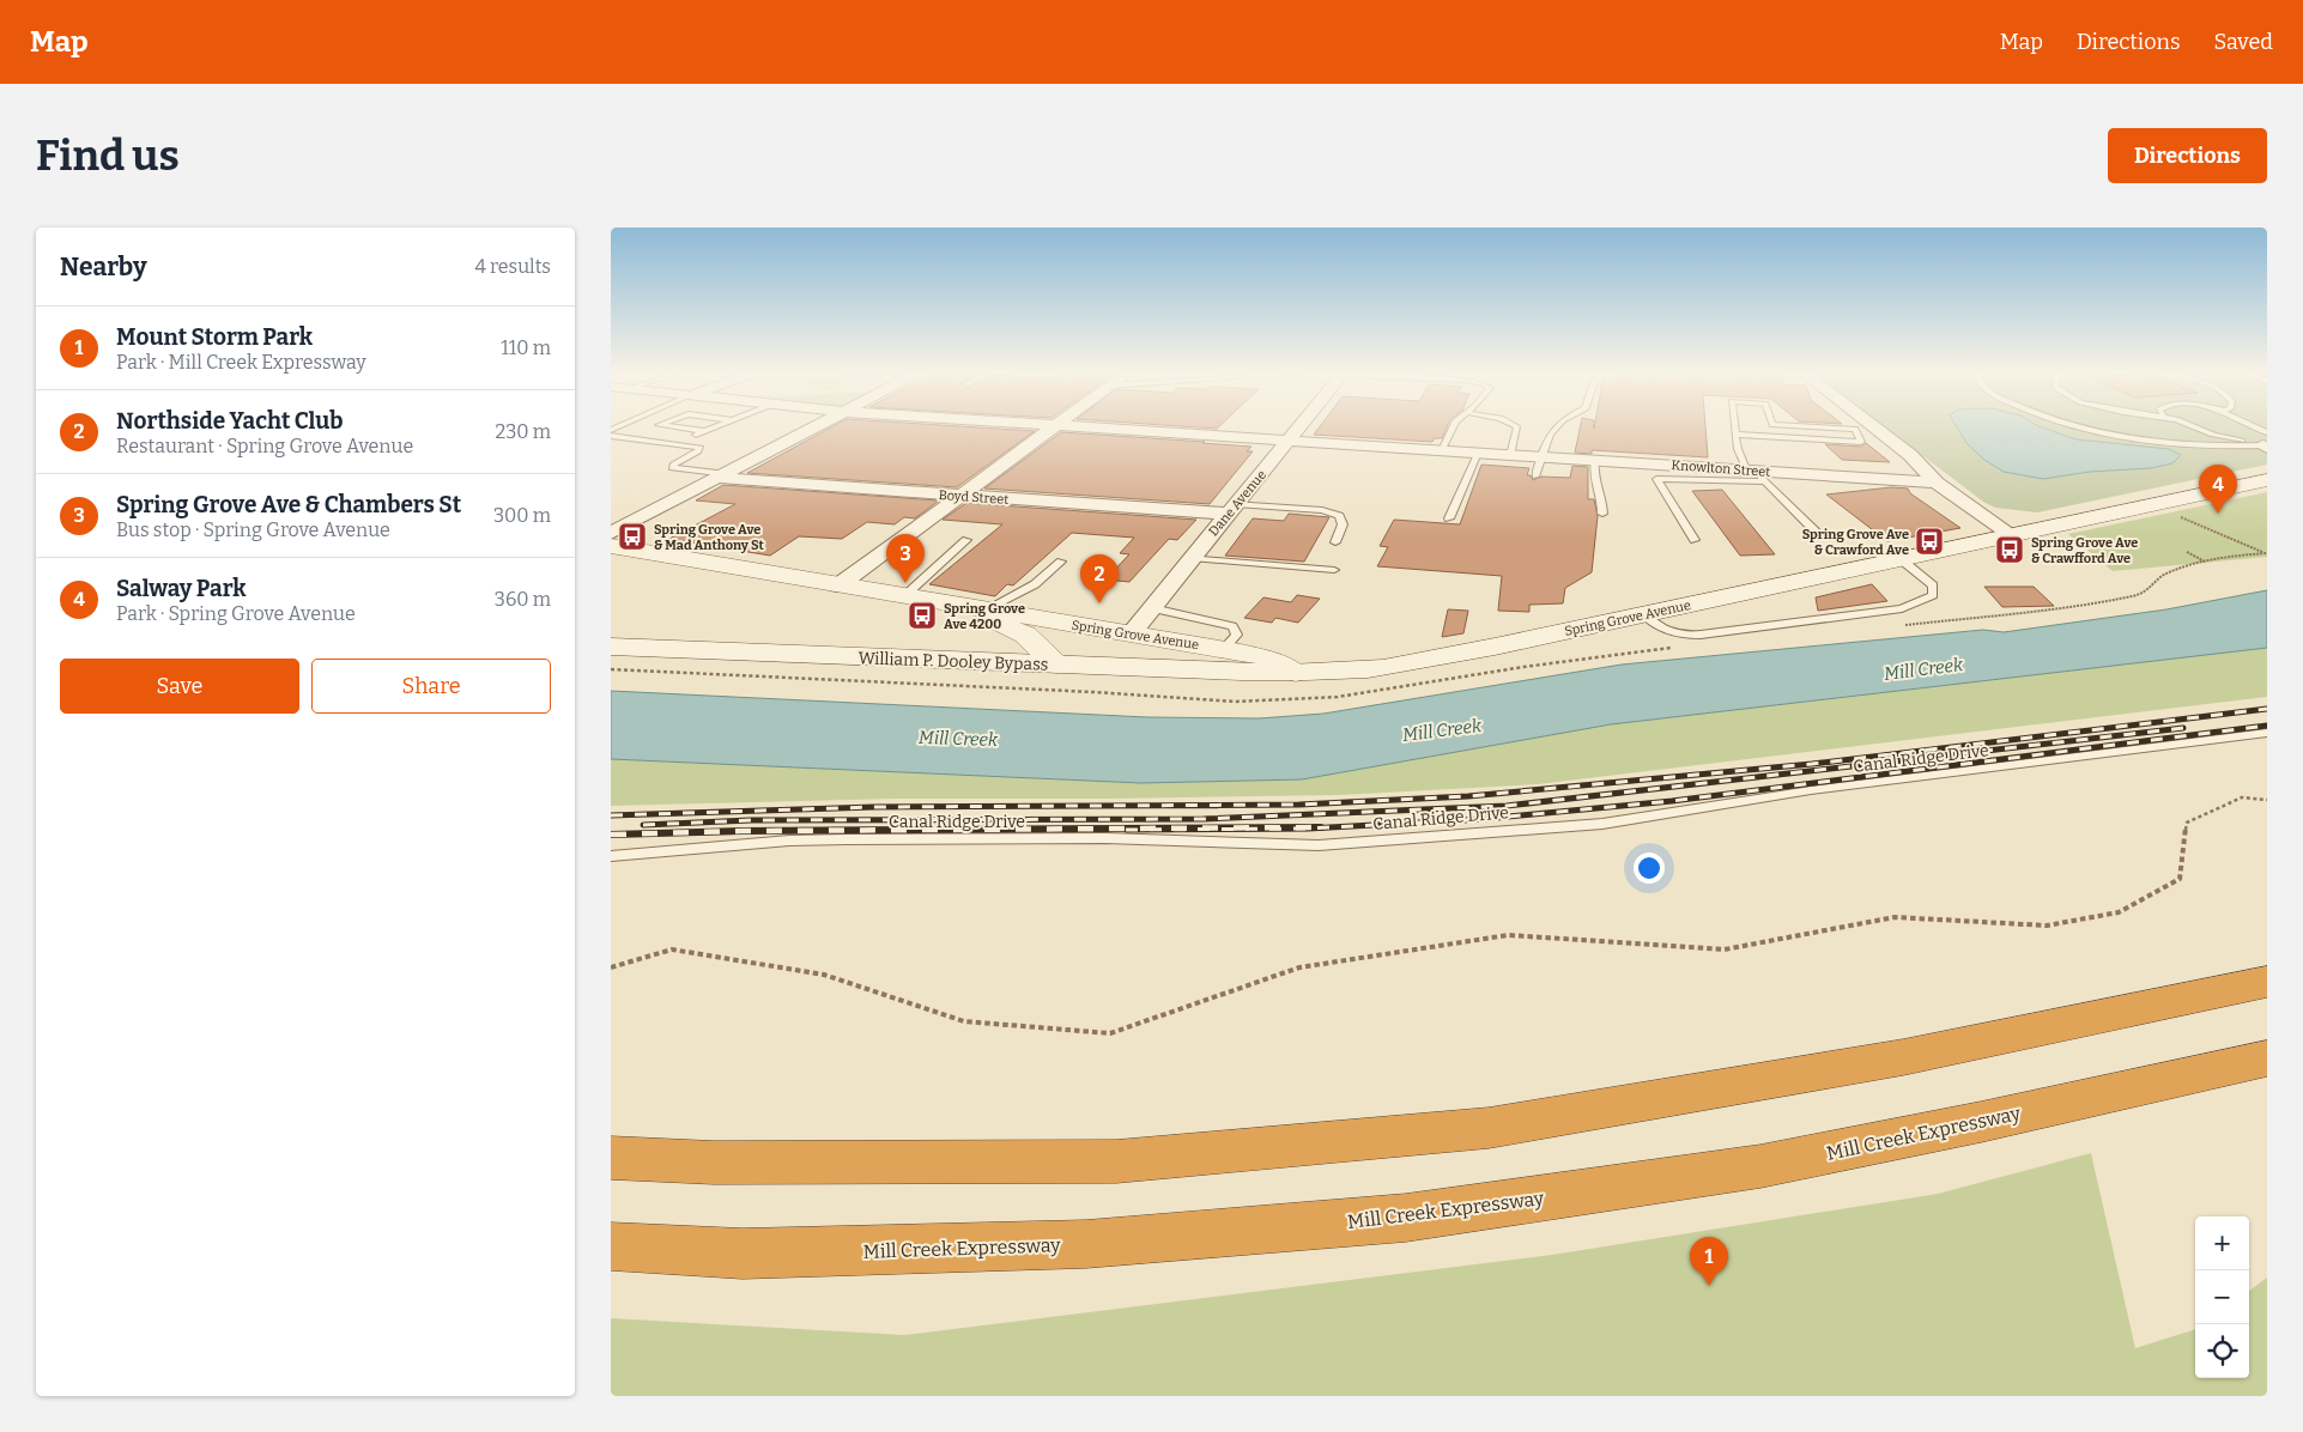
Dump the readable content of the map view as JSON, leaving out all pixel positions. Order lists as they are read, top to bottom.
{
  "streets": {
    "highway": ["Mill Creek Expressway"],
    "main road": ["Spring Grove Avenue", "William P. Dooley Bypass"],
    "street": ["Knowlton Street", "Boyd Street", "Dane Avenue"],
    "lane": ["Canal Ridge Drive"]
  },
  "crossings": [
    ["Knowlton Street", "Dane Avenue"],
    ["Boyd Street", "Dane Avenue"],
    ["Dane Avenue", "Spring Grove Avenue"],
    ["Spring Grove Avenue", "William P. Dooley Bypass"]
  ],
  "water": ["Mill Creek"],
  "places": {
    "bus stop": [
      "Spring Grove Ave & Mad Anthony St",
      "Spring Grove Ave & Crawford Ave",
      "Spring Grove Ave & Crawfford Ave",
      "Spring Grove Ave 4200"
    ]
  },
  "page": {
    "header": "Map",
    "nav": ["Map", "Directions", "Saved"],
    "buttons": [
      "Directions",
      ["Save", "Share"]
    ],
    "title": "Find us",
    "heading": ["Nearby", "4 results"],
    "list": [
      {
        "mark": "1",
        "name": "Mount Storm Park",
        "note": "Park · Mill Creek Expressway",
        "value": "110 m"
      },
      {
        "mark": "2",
        "name": "Northside Yacht Club",
        "note": "Restaurant · Spring Grove Avenue",
        "value": "230 m"
      },
      {
        "mark": "3",
        "name": "Spring Grove Ave & Chambers St",
        "note": "Bus stop · Spring Grove Avenue",
        "value": "300 m"
      },
      {
        "mark": "4",
        "name": "Salway Park",
        "note": "Park · Spring Grove Avenue",
        "value": "360 m"
      }
    ],
    "pins": [
      "4",
      "3",
      "2",
      "1"
    ],
    "map_buttons": ["+", "−"]
  }
}
